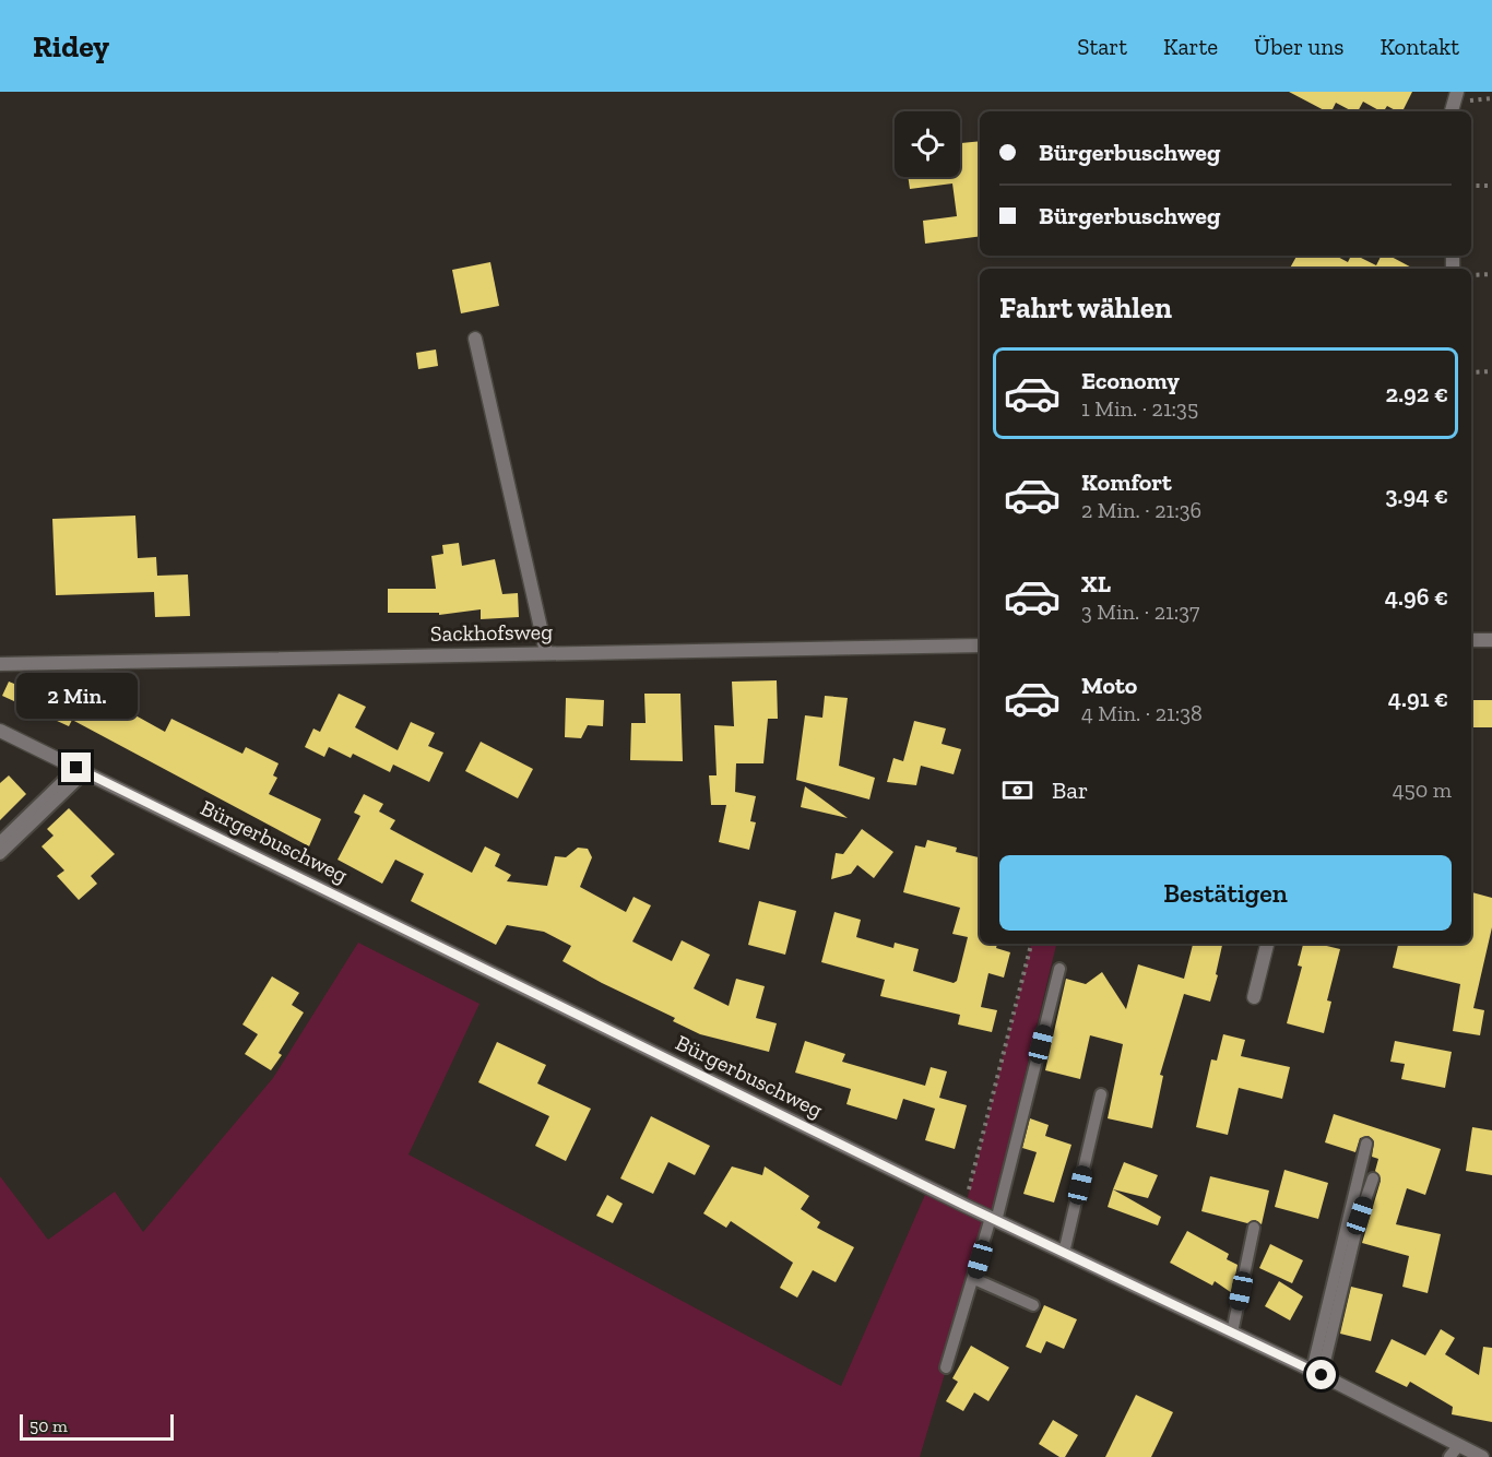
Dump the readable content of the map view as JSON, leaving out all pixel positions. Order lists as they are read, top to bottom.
{
  "streets": {
    "street": ["Sackhofsweg", "Bürgerbuschweg"]
  },
  "scale_bar": "50 m",
  "page": {
    "header": "Ridey",
    "nav": [
      "Start",
      "Karte",
      "Über uns",
      "Kontakt"
    ],
    "banner": ["Bürgerbuschweg", "Bürgerbuschweg"],
    "heading": "Fahrt wählen",
    "list": [
      {
        "name": "Economy",
        "note": "1 Min. · 21:35",
        "value": "2.92 €"
      },
      {
        "name": "Komfort",
        "note": "2 Min. · 21:36",
        "value": "3.94 €"
      },
      {
        "name": "XL",
        "note": "3 Min. · 21:37",
        "value": "4.96 €"
      },
      {
        "name": "Moto",
        "note": "4 Min. · 21:38",
        "value": "4.91 €"
      }
    ],
    "bubble": "2 Min.",
    "pay": ["Bar", "450 m"],
    "buttons": "Bestätigen",
    "scale": "50 m"
  }
}
